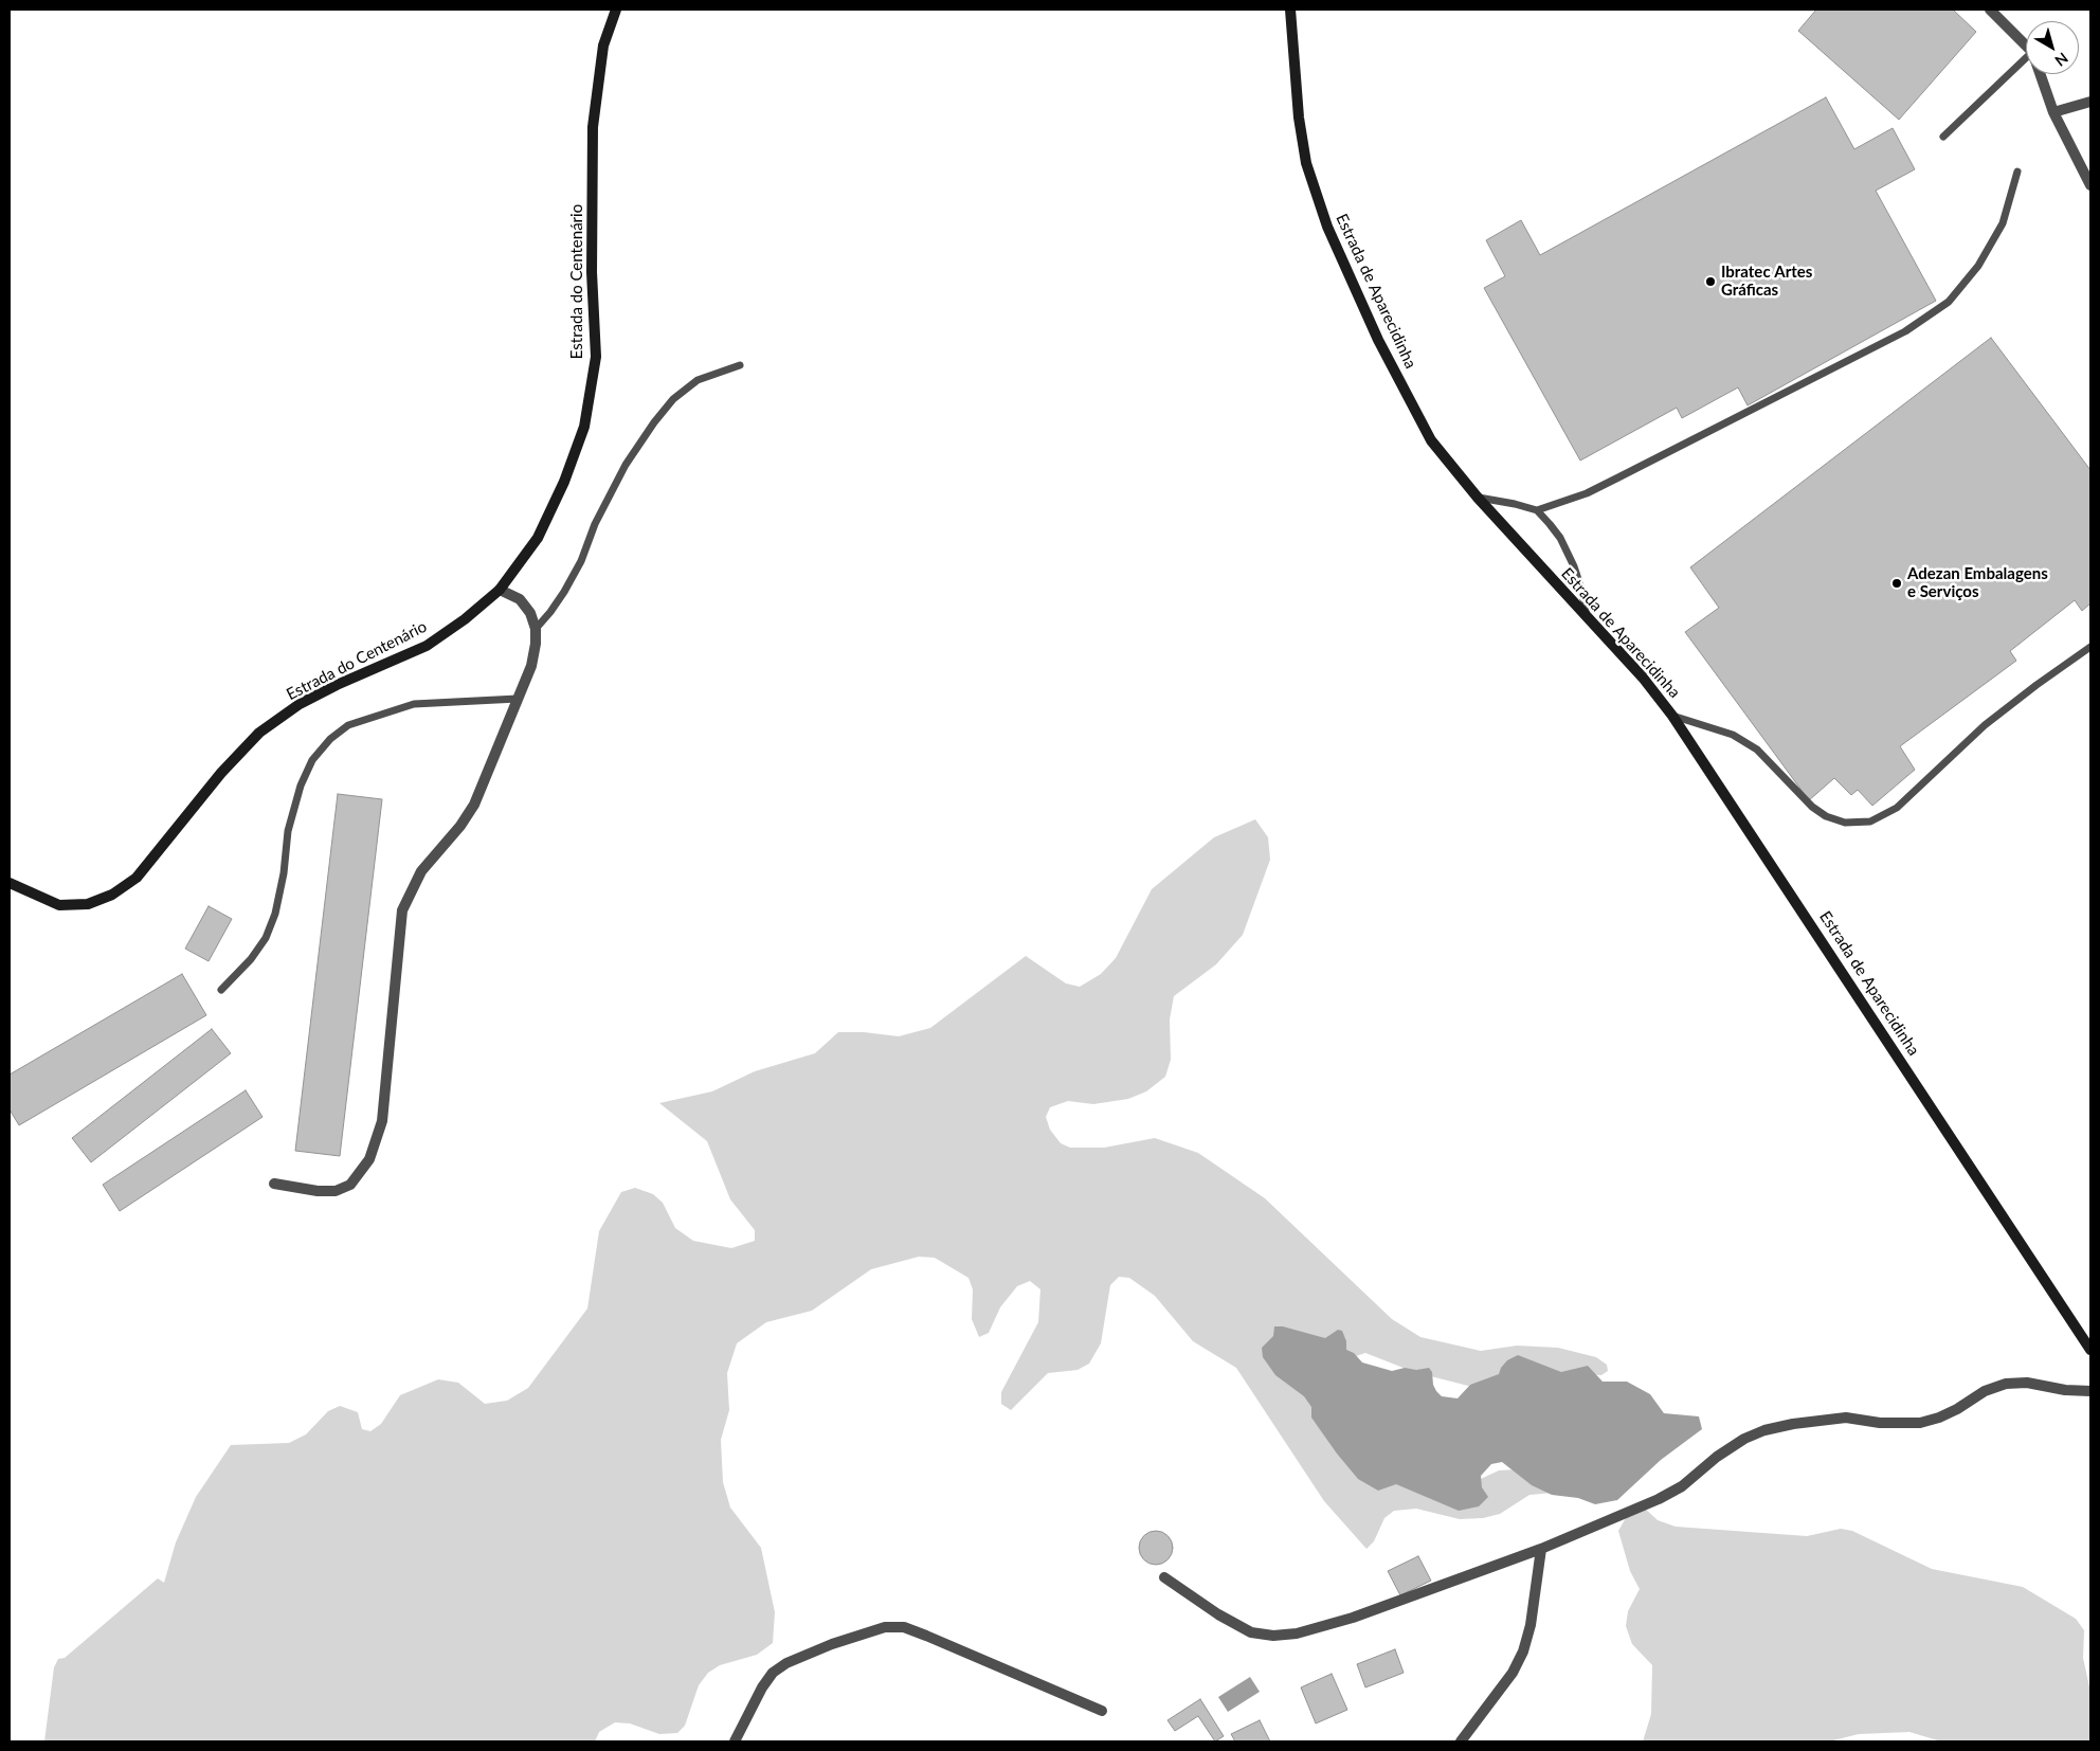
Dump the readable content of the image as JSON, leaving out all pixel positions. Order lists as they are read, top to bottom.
{
  "streets": {
    "street": ["Estrada do Centenário", "Estrada de Aparecidinha"]
  },
  "places": ["Ibratec Artes Gráficas", "Adezan Embalagens e Serviços"],
  "north": "bottom right"
}
